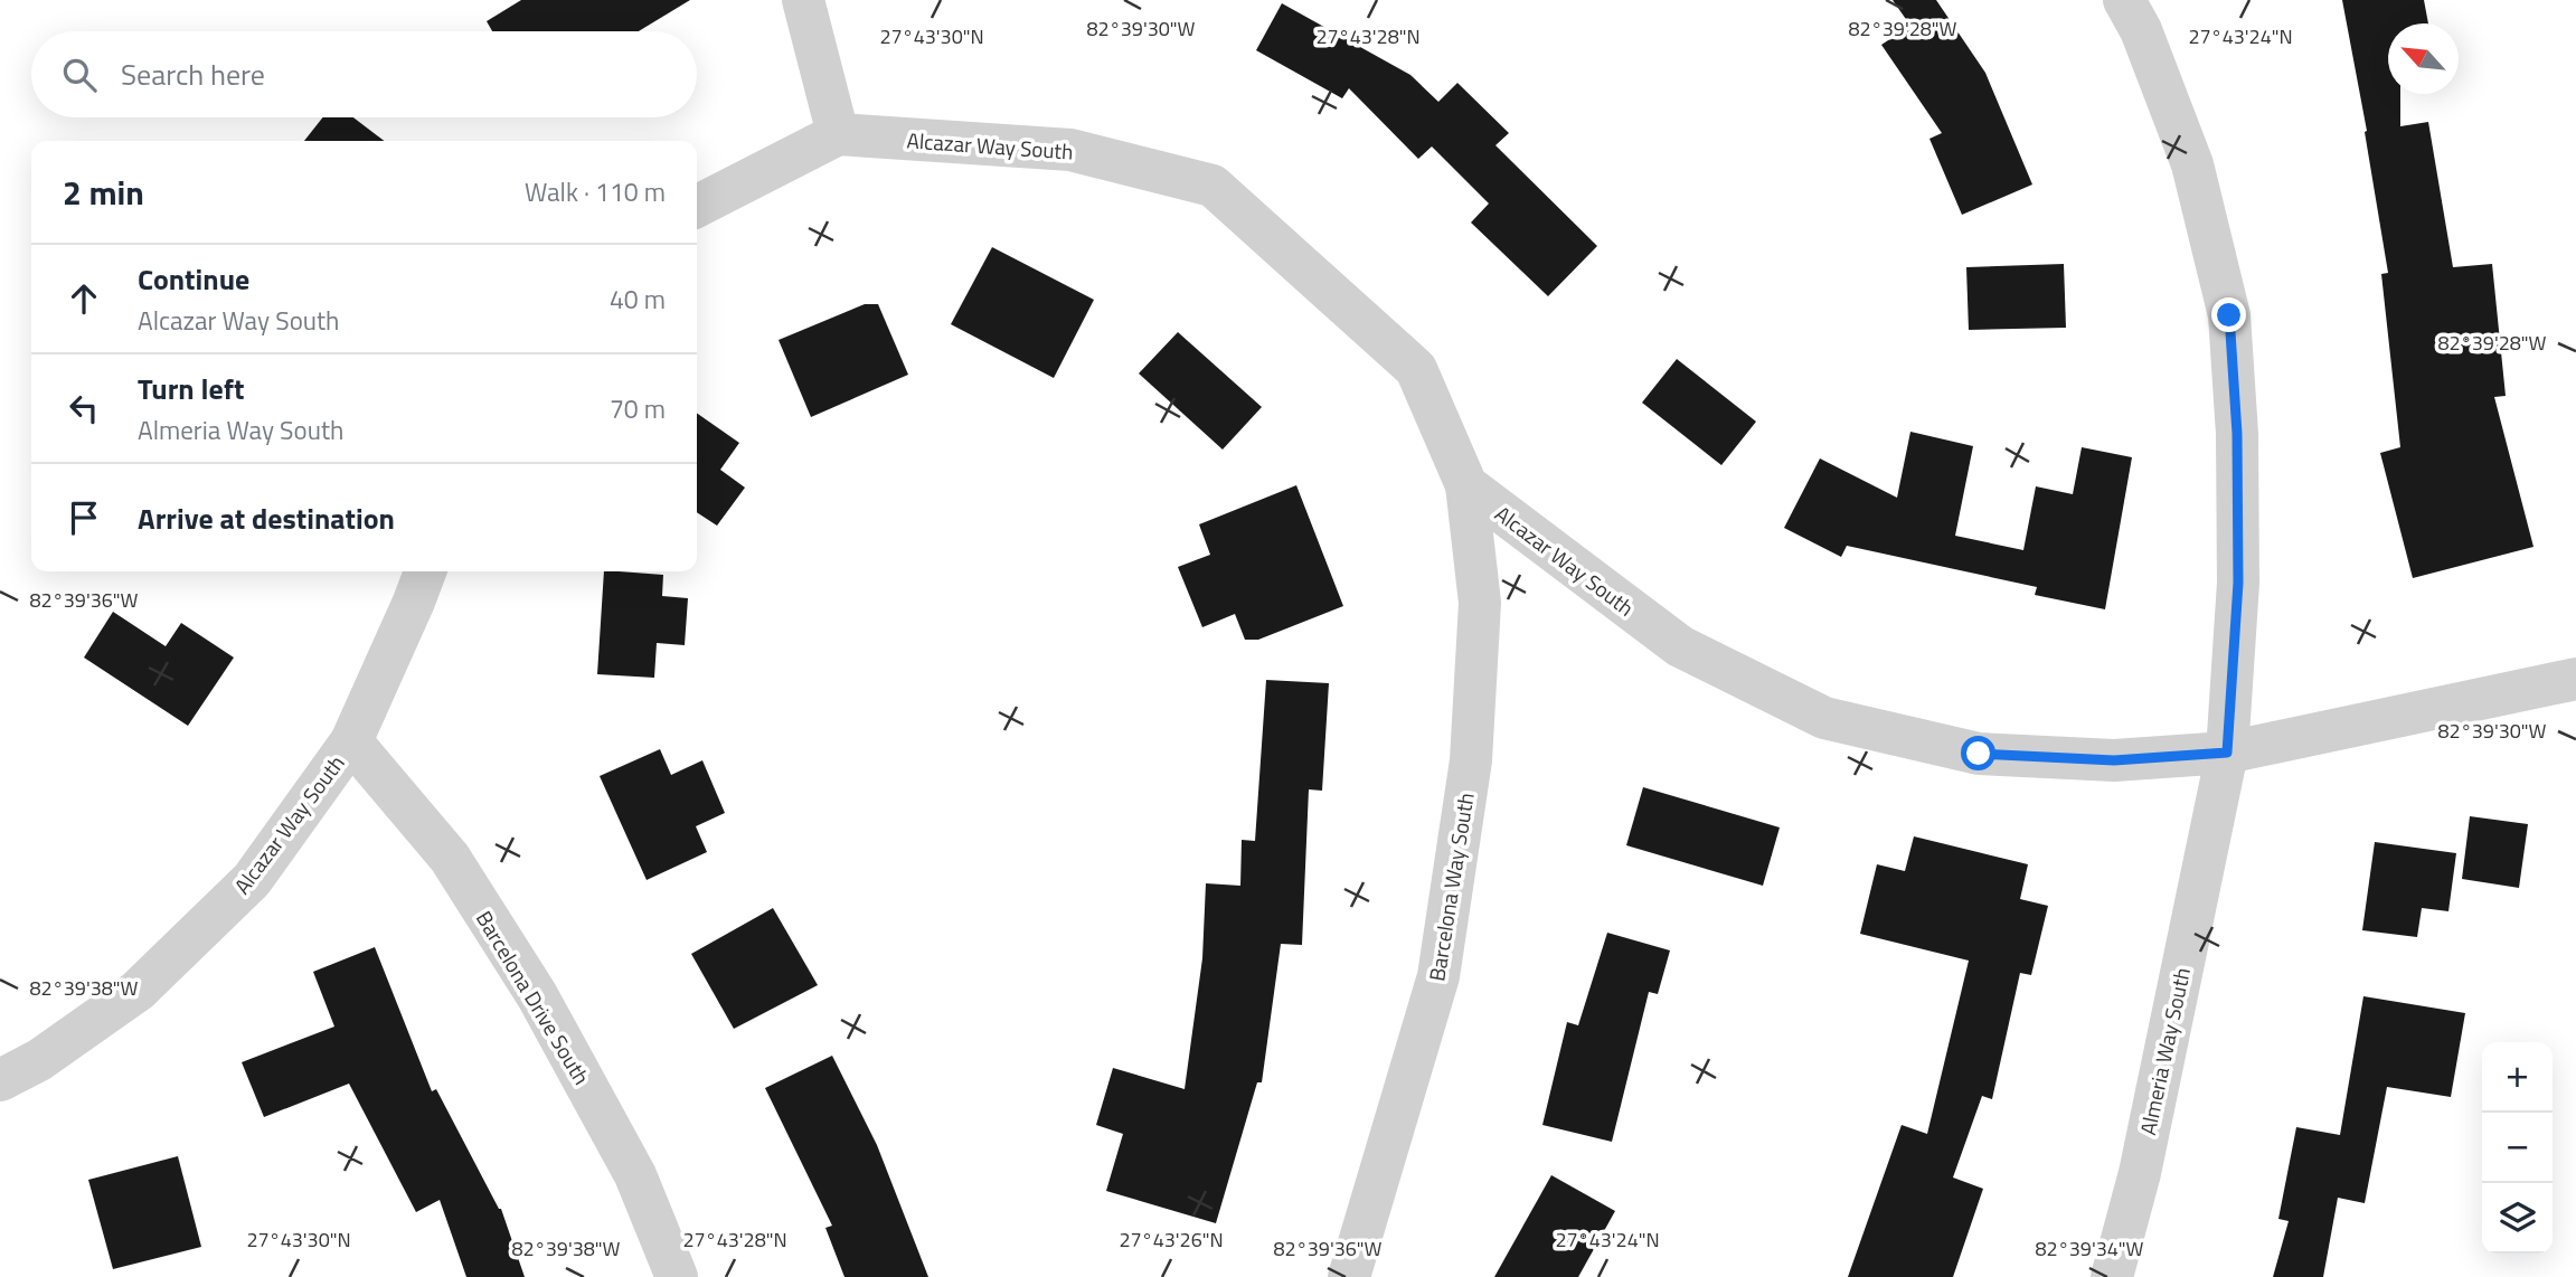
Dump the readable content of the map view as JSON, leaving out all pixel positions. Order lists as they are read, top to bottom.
{
  "streets": {
    "street": [
      "Alcazar Way South",
      "Barcelona Way South",
      "Barcelona Drive South",
      "Almeria Way South"
    ]
  },
  "crossings": [
    ["Alcazar Way South", "Barcelona Way South"],
    ["Alcazar Way South", "Barcelona Drive South"],
    ["Alcazar Way South", "Almeria Way South"]
  ],
  "north": "top left",
  "page": {
    "search": "Search here",
    "heading": ["2 min", "Walk · 110 m"],
    "list": [
      ["Continue", "Alcazar Way South", "40 m"],
      ["Turn left", "Almeria Way South", "70 m"],
      "Arrive at destination"
    ],
    "map_buttons": ["+", "−"]
  },
  "coordinates": [
    "82°39'28\"W",
    "82°39'30\"W",
    "27°43'30\"N",
    "27°43'28\"N",
    "27°43'24\"N",
    "82°39'36\"W",
    "82°39'38\"W",
    "27°43'26\"N",
    "82°39'34\"W"
  ]
}
